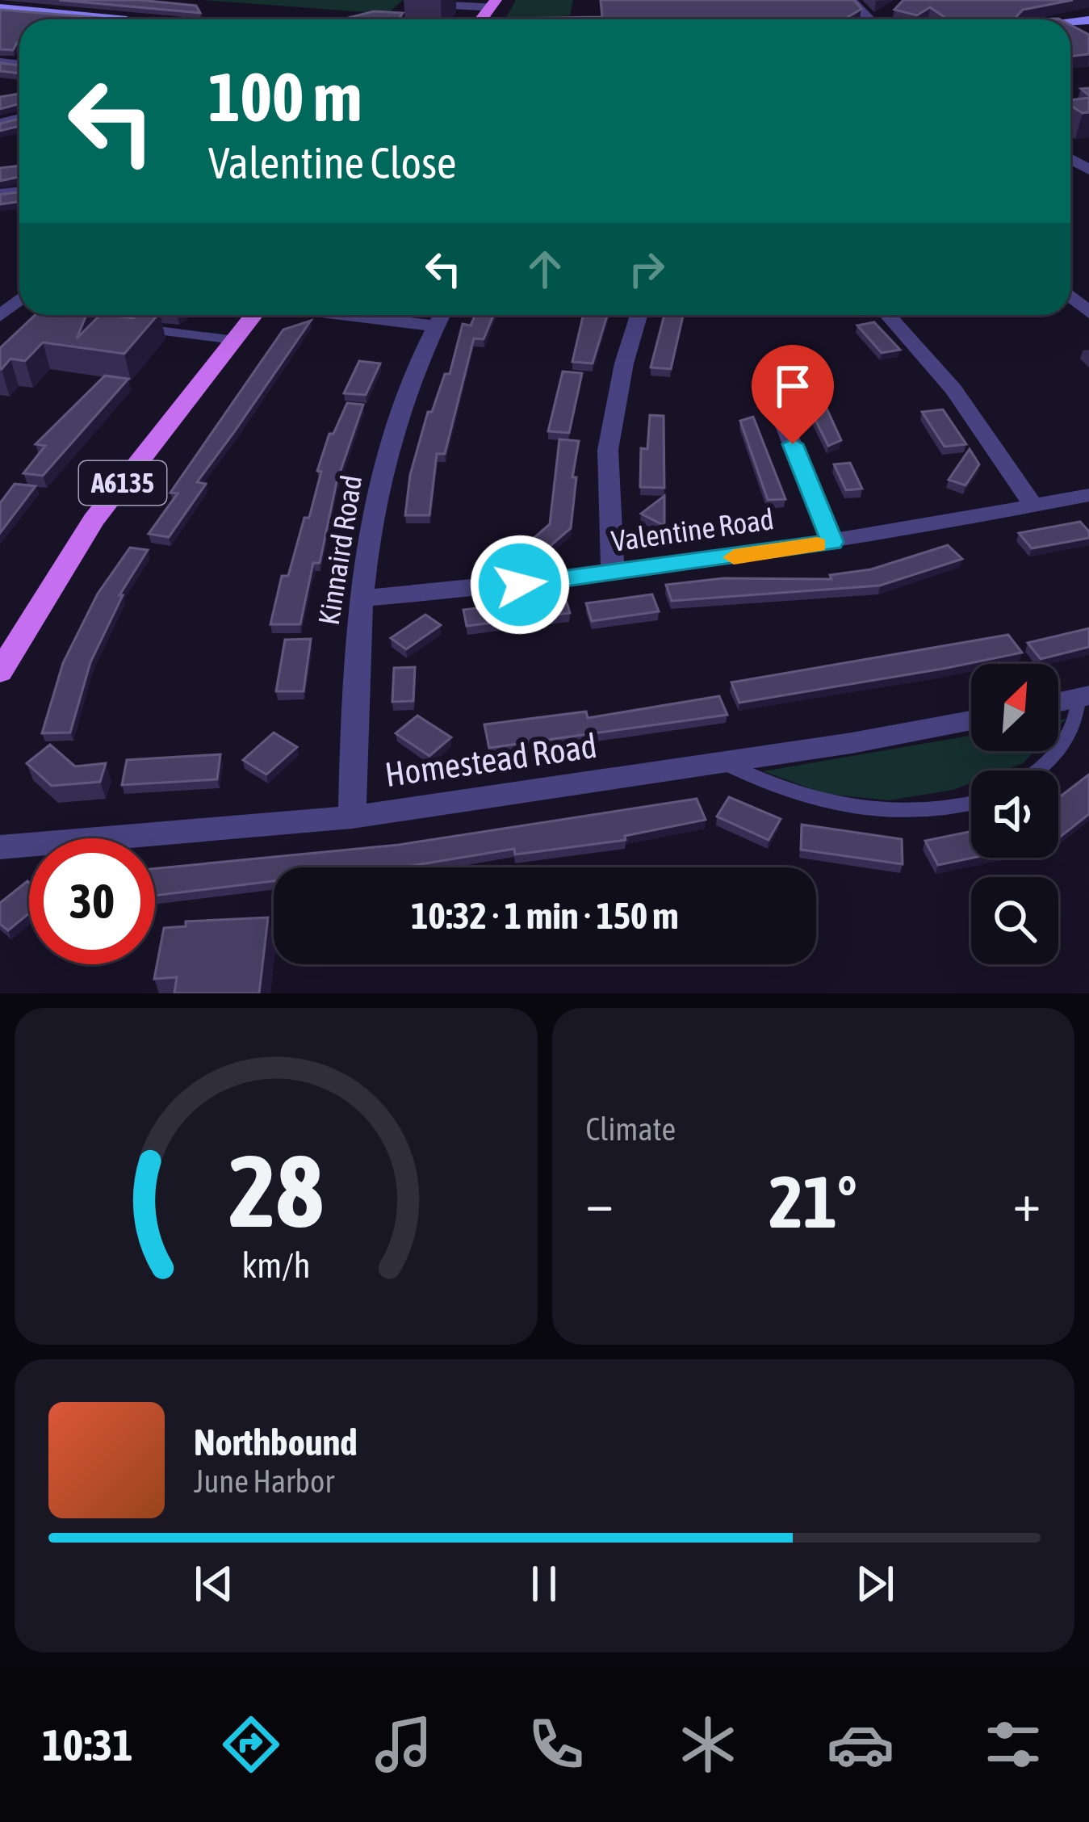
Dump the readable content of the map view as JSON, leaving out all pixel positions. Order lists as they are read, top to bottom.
{
  "streets": {
    "main road": ["A6135"],
    "street": ["Valentine Road", "Kinnaird Road", "Homestead Road"]
  },
  "crossings": [
    ["Valentine Road", "Kinnaird Road"],
    ["Kinnaird Road", "Homestead Road"]
  ],
  "north": "top right",
  "page": {
    "turn": ["100 m", "Valentine Close"],
    "limit": "30",
    "trip": "10:32 · 1 min · 150 m",
    "tile": "Climate",
    "heat": ["−", "21°", "+"],
    "song": ["Northbound", "June Harbor"],
    "tabs": "10:31",
    "gauge": ["28", "km/h"]
  }
}
